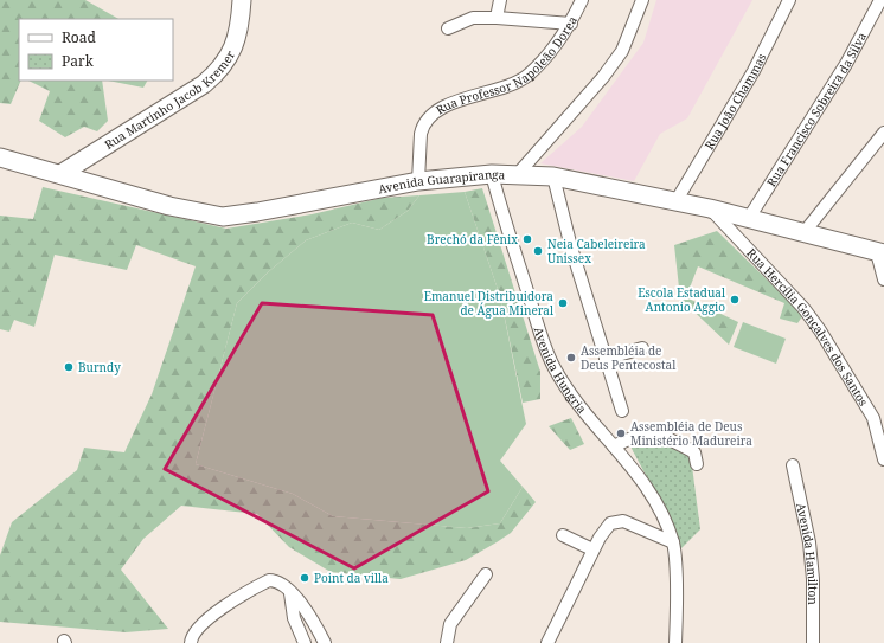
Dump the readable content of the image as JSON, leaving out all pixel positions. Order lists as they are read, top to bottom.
{
  "streets": {
    "main road": ["Rua Martinho Jacob Kremer", "Avenida Guarapiranga"],
    "street": [
      "Rua Professor Napoleão Dorea",
      "Rua João Chammas",
      "Rua Francisco Sobreira da Silva",
      "Rua Hercília Gonçalves dos Santos",
      "Avenida Hungria",
      "Avenida Hamilton"
    ]
  },
  "crossings": [
    ["Rua Professor Napoleão Dorea", "Avenida Guarapiranga"],
    ["Rua Martinho Jacob Kremer", "Avenida Guarapiranga"],
    ["Rua João Chammas", "Avenida Guarapiranga"],
    ["Rua Francisco Sobreira da Silva", "Avenida Guarapiranga"],
    ["Avenida Guarapiranga", "Rua Hercília Gonçalves dos Santos"],
    ["Avenida Guarapiranga", "Avenida Hungria"]
  ],
  "places": [
    "Brechó da Fênix",
    "Neia Cabeleireira Unissex",
    "Escola Estadual Antonio Aggio",
    "Emanuel Distribuidora de Água Mineral",
    "Assembléia de Deus Pentecostal",
    "Burndy",
    "Assembléia de Deus Ministério Madureira",
    "Point da villa"
  ],
  "legend": ["Road", "Park"]
}
